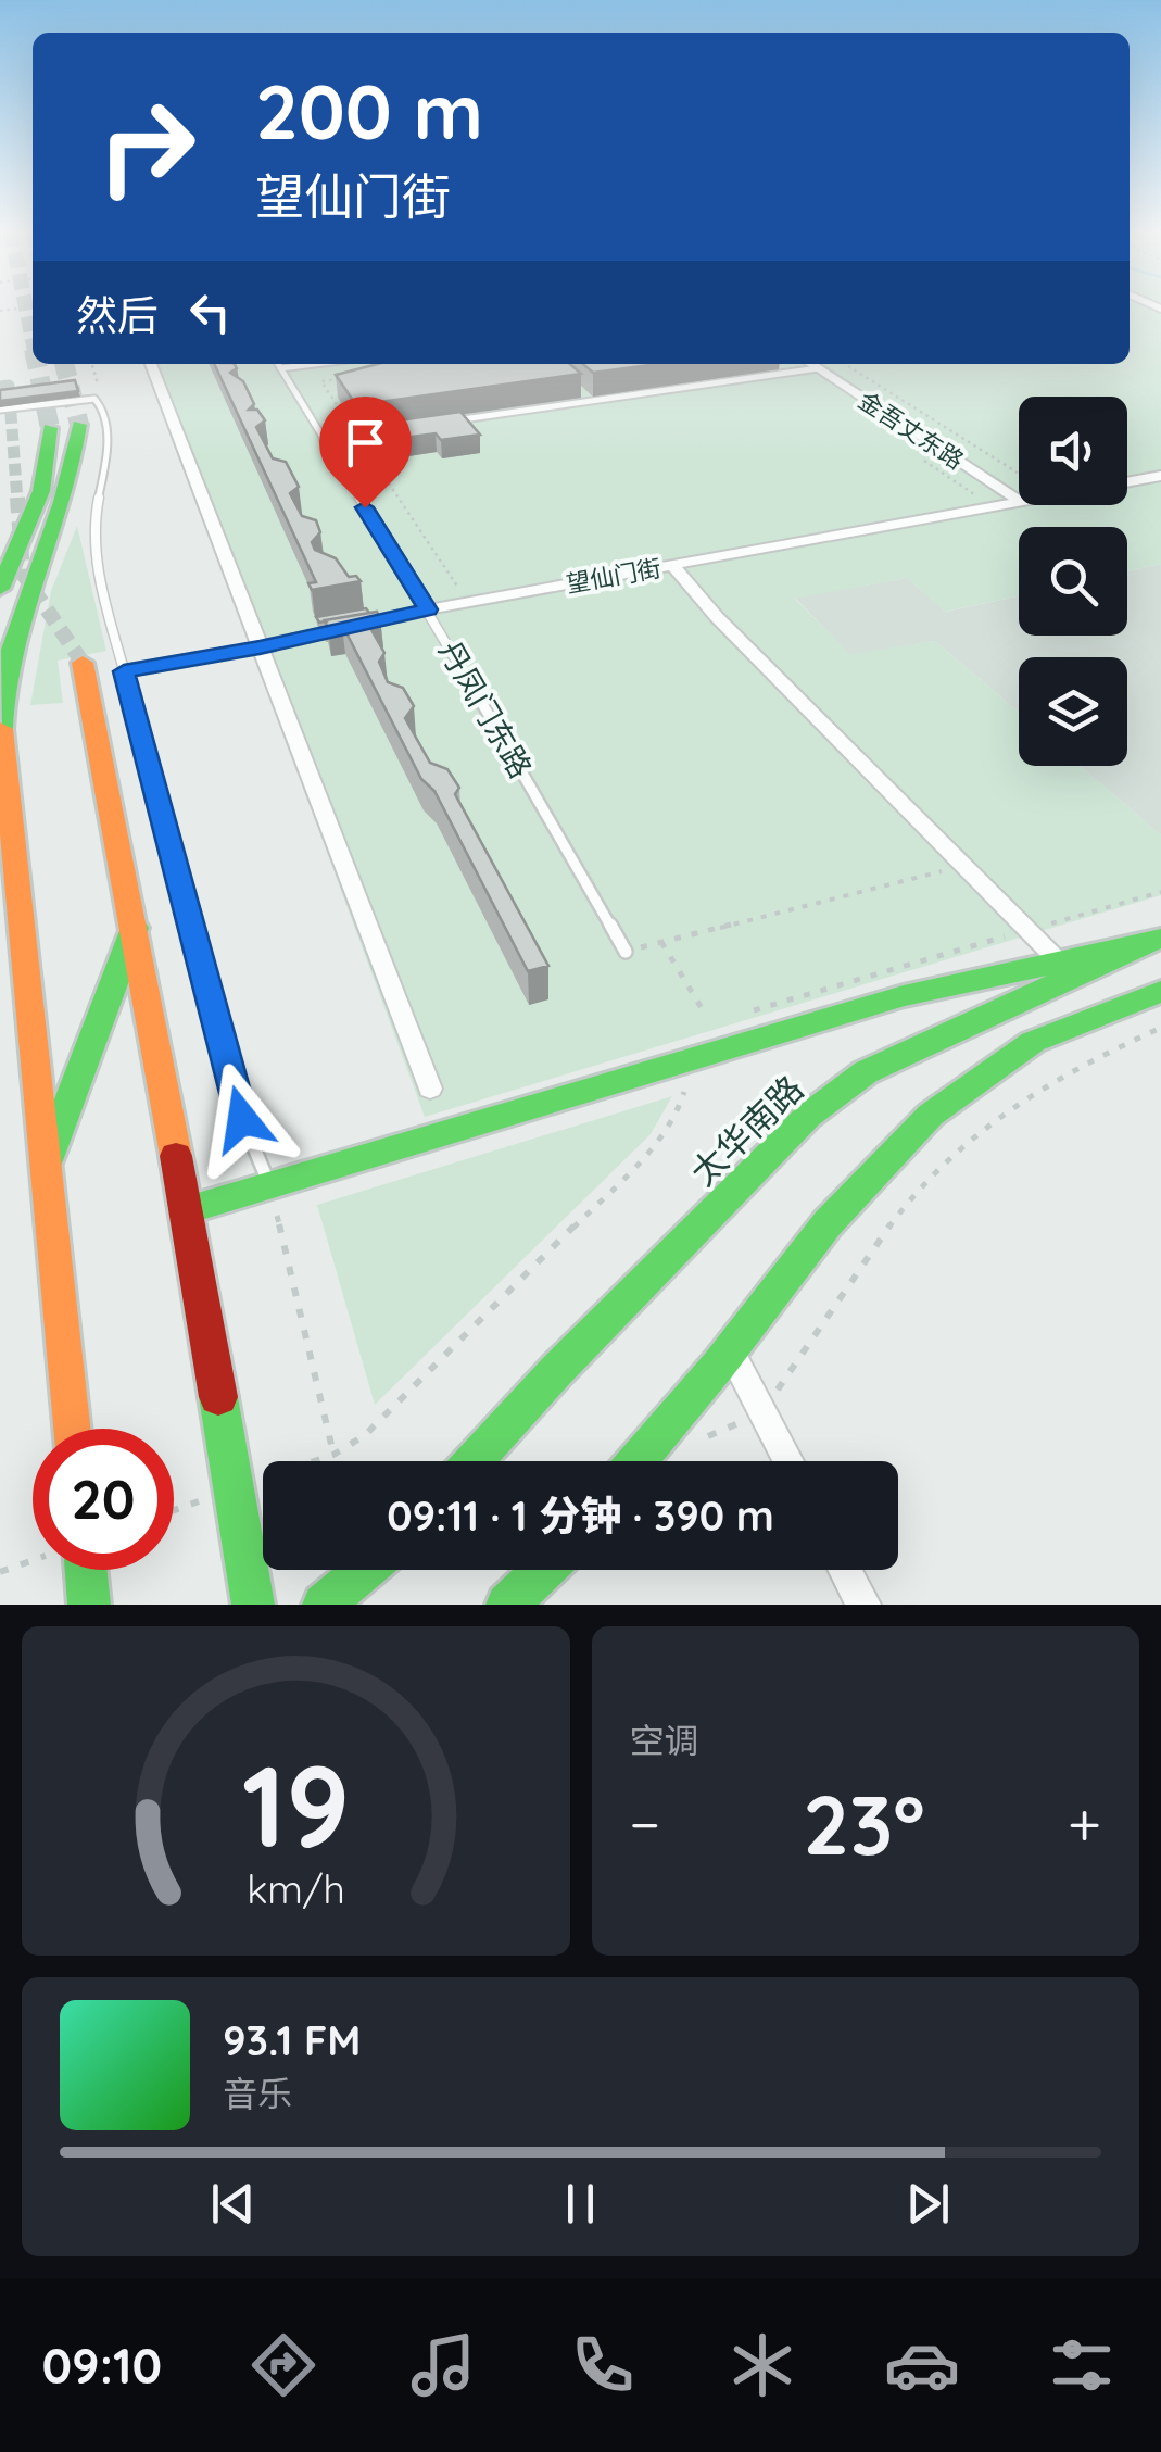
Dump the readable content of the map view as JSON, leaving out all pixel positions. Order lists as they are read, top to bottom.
{
  "streets": {
    "main road": ["太华南路"],
    "street": ["金吾丈东路", "望仙门街"],
    "lane": ["丹凤门东路"]
  },
  "crossings": [
    ["望仙门街", "丹凤门东路"]
  ],
  "page": {
    "turn": ["200 m", "望仙门街"],
    "then": "然后",
    "limit": "20",
    "trip": "09:11 · 1 分钟 · 390 m",
    "tile": "空调",
    "heat": ["−", "23°", "+"],
    "song": ["93.1 FM", "音乐"],
    "tabs": "09:10",
    "gauge": ["19", "km/h"]
  }
}
